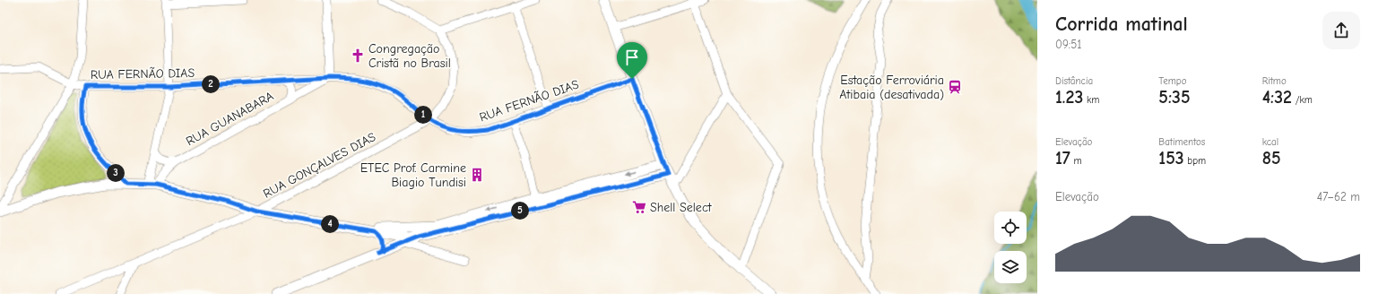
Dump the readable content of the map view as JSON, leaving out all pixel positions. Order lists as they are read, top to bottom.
{
  "streets": {
    "street": ["RUA FERNÃO DIAS", "RUA GUANABARA", "RUA GONÇALVES DIAS"]
  },
  "crossings": [
    ["RUA FERNÃO DIAS", "RUA GUANABARA"],
    ["RUA FERNÃO DIAS", "RUA GONÇALVES DIAS"]
  ],
  "places": {
    "church": ["Congregação Cristã no Brasil"],
    "station": ["Estação Ferroviária Atibaia (desativada)"],
    "building": ["ETEC Prof. Carmine Biagio Tundisi"],
    "supermarket": ["Shell Select"]
  },
  "page": {
    "heading": ["Corrida matinal", "09:51"],
    "stats": [
      ["Distância", "1.23 km"],
      ["Tempo", "5:35"],
      ["Ritmo", "4:32 /km"],
      ["Elevação", "17 m"],
      ["Batimentos", "153 bpm"],
      ["kcal", "85"]
    ],
    "pins": [
      "2",
      "1",
      "3",
      "5",
      "4"
    ],
    "chart": ["Elevação", "47–62 m"]
  }
}
